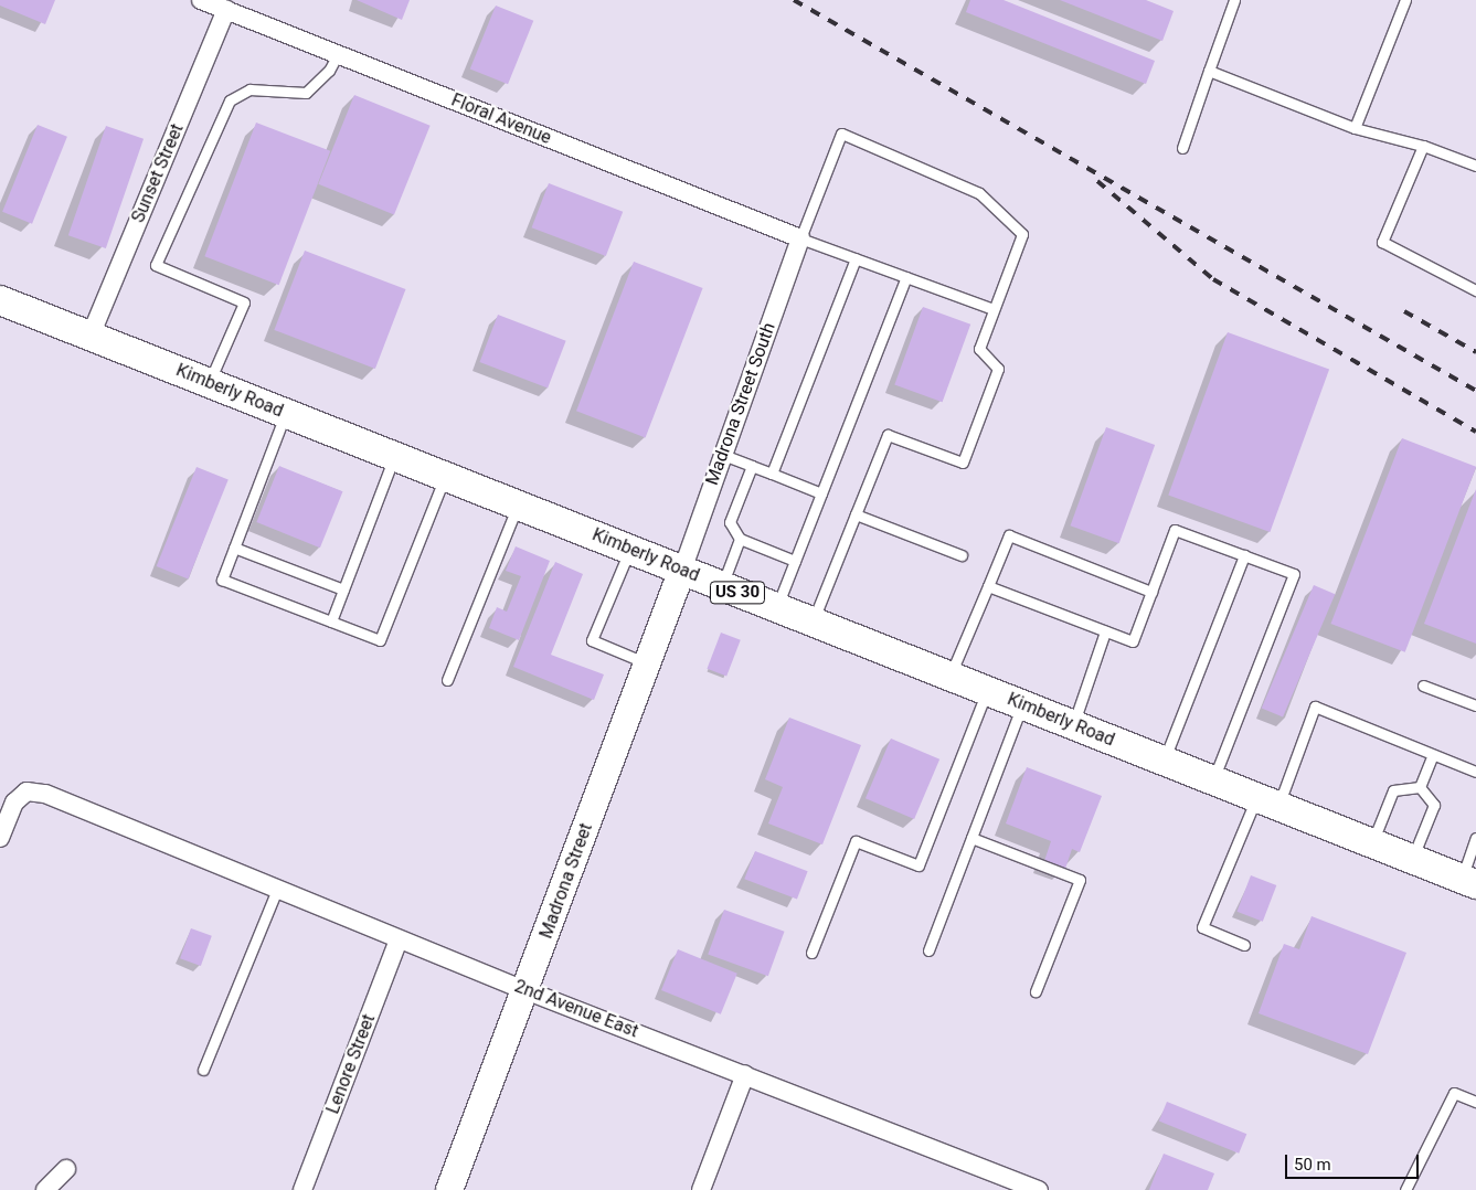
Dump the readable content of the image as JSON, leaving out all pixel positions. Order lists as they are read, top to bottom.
{
  "streets": {
    "main road": ["Kimberly Road", "US 30"],
    "street": [
      "Floral Avenue",
      "Sunset Street",
      "Madrona Street South",
      "Madrona Street",
      "2nd Avenue East",
      "Lenore Street"
    ]
  },
  "crossings": [
    ["Floral Avenue", "Sunset Street"],
    ["Floral Avenue", "Madrona Street South"],
    ["Sunset Street", "Kimberly Road"],
    ["Kimberly Road", "Madrona Street South"],
    ["Kimberly Road", "Madrona Street"],
    ["Madrona Street South", "Madrona Street"],
    ["Madrona Street", "2nd Avenue East"],
    ["2nd Avenue East", "Lenore Street"]
  ],
  "scale_bar": "50 m"
}
